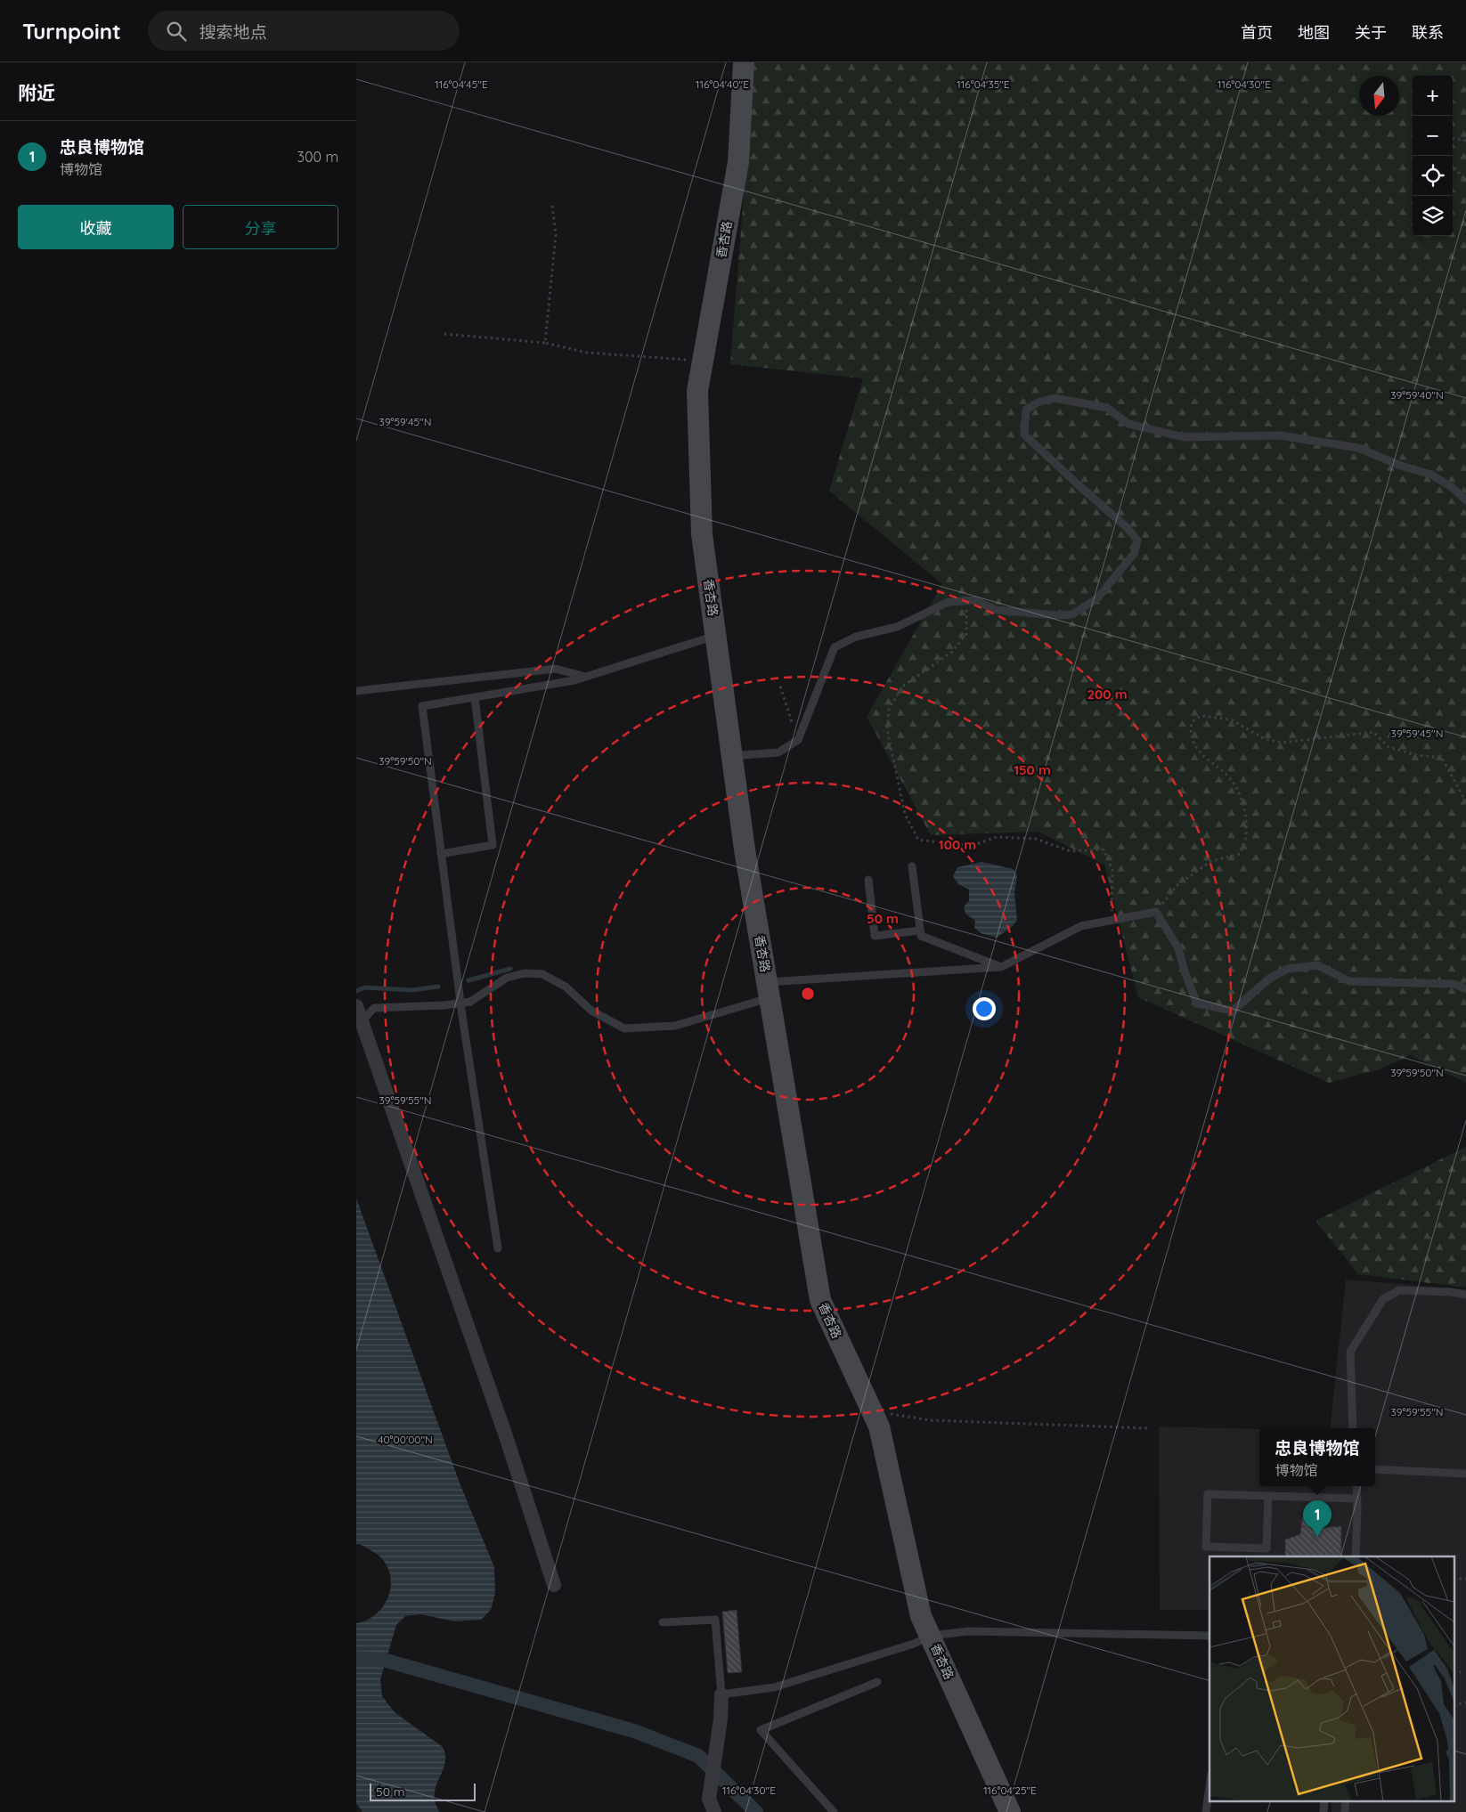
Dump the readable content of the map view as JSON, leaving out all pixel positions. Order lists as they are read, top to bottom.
{
  "streets": {
    "street": ["香杏路"]
  },
  "scale_bar": "50 m",
  "north": "bottom",
  "page": {
    "header": "Turnpoint",
    "search": "搜索地点",
    "nav": [
      "首页",
      "地图",
      "关于",
      "联系"
    ],
    "heading": "附近",
    "map_buttons": ["+", "−"],
    "list": [
      {
        "mark": "1",
        "name": "忠良博物馆",
        "note": "博物馆",
        "value": "300 m"
      }
    ],
    "buttons": ["收藏", "分享"],
    "popup": ["忠良博物馆", "博物馆"],
    "pins": "1",
    "scale": "50 m"
  },
  "coordinates": [
    "116°04'45\"E",
    "116°04'40\"E",
    "116°04'35\"E",
    "116°04'30\"E",
    "39°59'40\"N",
    "39°59'45\"N",
    "39°59'50\"N",
    "39°59'55\"N",
    "40°00'00\"N",
    "116°04'25\"E"
  ],
  "rings": [
    "200 m",
    "150 m",
    "100 m",
    "50 m"
  ]
}
